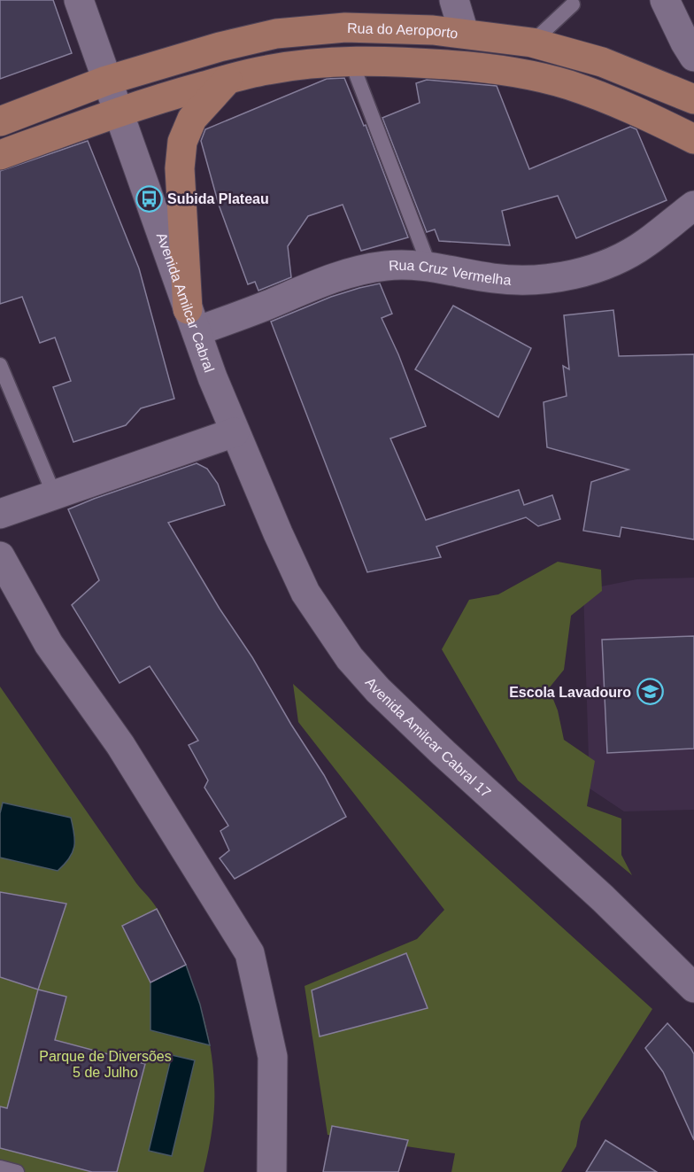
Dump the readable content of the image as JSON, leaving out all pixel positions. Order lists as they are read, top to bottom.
{
  "streets": {
    "main road": ["Rua do Aeroporto"],
    "street": ["Rua Cruz Vermelha", "Avenida Amilcar Cabral", "Avenida Amilcar Cabral 17"]
  },
  "crossings": [
    ["Rua do Aeroporto", "Avenida Amilcar Cabral"],
    ["Rua Cruz Vermelha", "Avenida Amilcar Cabral"],
    ["Avenida Amilcar Cabral", "Avenida Amilcar Cabral 17"]
  ],
  "parks": ["Parque de Diversões 5 de Julho"],
  "places": {
    "bus stop": ["Subida Plateau"],
    "school or university": ["Escola Lavadouro"]
  }
}
